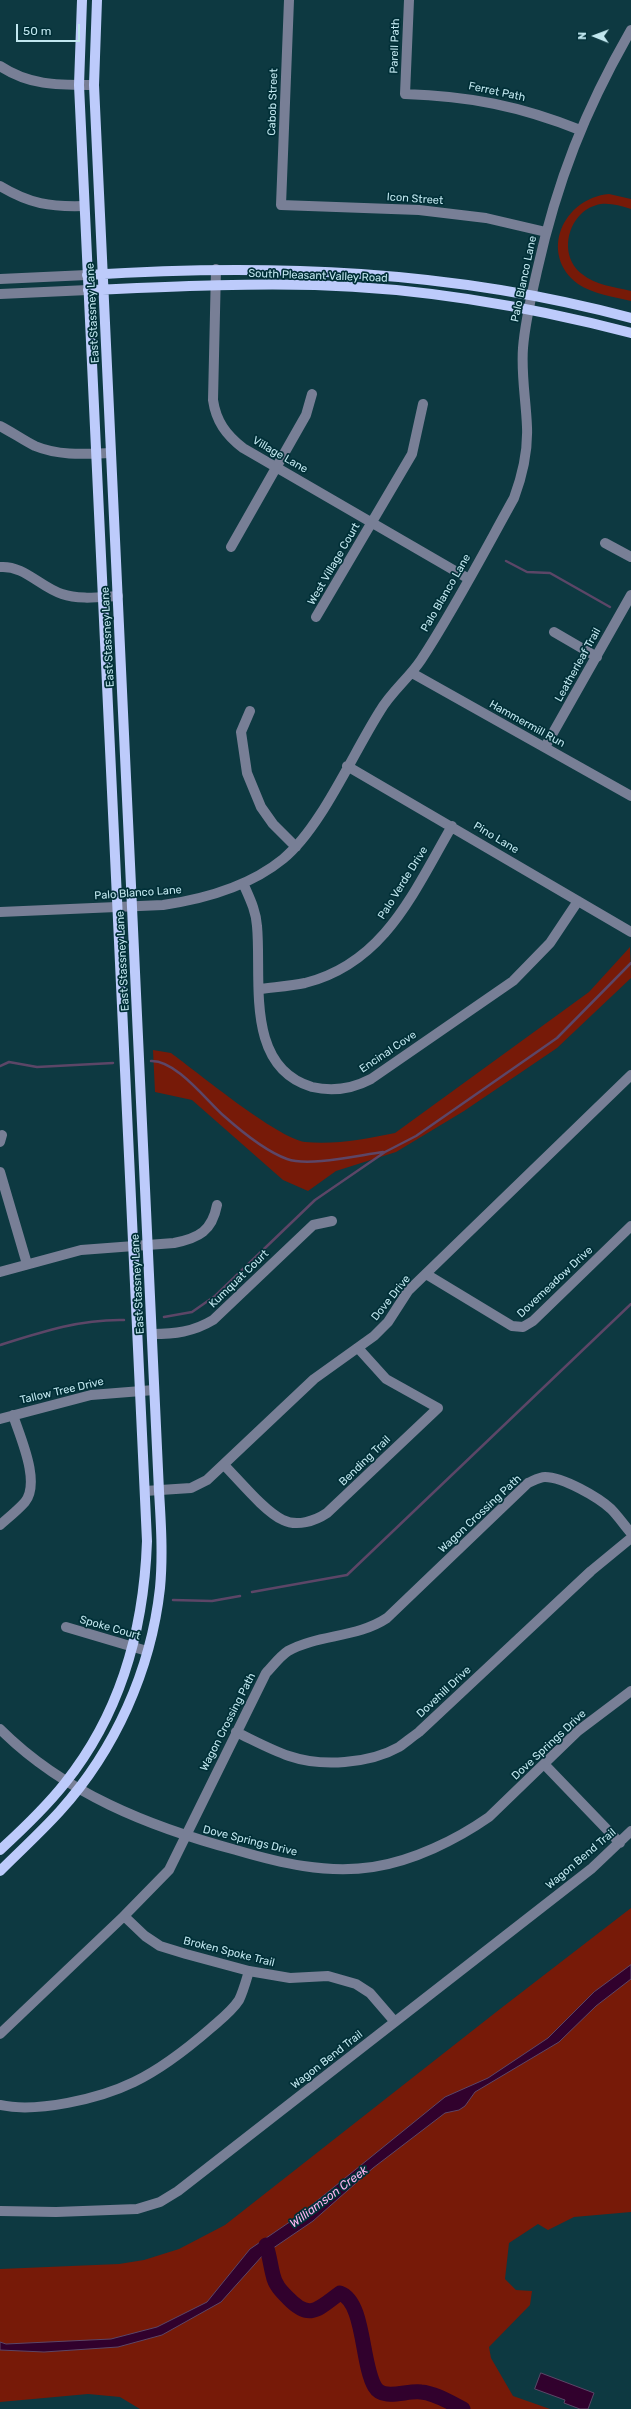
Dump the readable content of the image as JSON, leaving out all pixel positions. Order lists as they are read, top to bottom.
{
  "streets": {
    "main road": ["South Pleasant Valley Road", "East Stassney Lane"],
    "street": [
      "Parell Path",
      "Ferret Path",
      "Cabob Street",
      "Icon Street",
      "Palo Blanco Lane",
      "Village Lane",
      "West Village Court",
      "Leatherleaf Trail",
      "Hammermill Run",
      "Pino Lane",
      "Palo Verde Drive",
      "Encinal Cove",
      "Kumquat Court",
      "Dovemeadow Drive",
      "Dove Drive",
      "Tallow Tree Drive",
      "Bending Trail",
      "Wagon Crossing Path",
      "Spoke Court",
      "Dovehill Drive",
      "Dove Springs Drive",
      "Wagon Bend Trail",
      "Broken Spoke Trail"
    ]
  },
  "crossings": [
    ["Parell Path", "Ferret Path"],
    ["Ferret Path", "Palo Blanco Lane"],
    ["Cabob Street", "Icon Street"],
    ["Icon Street", "Palo Blanco Lane"],
    ["South Pleasant Valley Road", "Palo Blanco Lane"],
    ["South Pleasant Valley Road", "East Stassney Lane"],
    ["South Pleasant Valley Road", "Village Lane"],
    ["Palo Blanco Lane", "East Stassney Lane"],
    ["Palo Blanco Lane", "Village Lane"],
    ["Palo Blanco Lane", "Hammermill Run"],
    ["Palo Blanco Lane", "Pino Lane"],
    ["Palo Blanco Lane", "Encinal Cove"],
    ["East Stassney Lane", "Kumquat Court"],
    ["East Stassney Lane", "Dove Drive"],
    ["East Stassney Lane", "Tallow Tree Drive"],
    ["East Stassney Lane", "Spoke Court"],
    ["East Stassney Lane", "Dove Springs Drive"],
    ["Village Lane", "West Village Court"],
    ["Leatherleaf Trail", "Hammermill Run"],
    ["Pino Lane", "Palo Verde Drive"],
    ["Pino Lane", "Encinal Cove"],
    ["Palo Verde Drive", "Encinal Cove"],
    ["Dovemeadow Drive", "Dove Drive"],
    ["Dove Drive", "Bending Trail"],
    ["Wagon Crossing Path", "Dovehill Drive"],
    ["Wagon Crossing Path", "Dove Springs Drive"],
    ["Wagon Crossing Path", "Broken Spoke Trail"],
    ["Wagon Bend Trail", "Broken Spoke Trail"]
  ],
  "water": ["Williamson Creek"],
  "scale_bar": "50 m",
  "north": "left"
}
